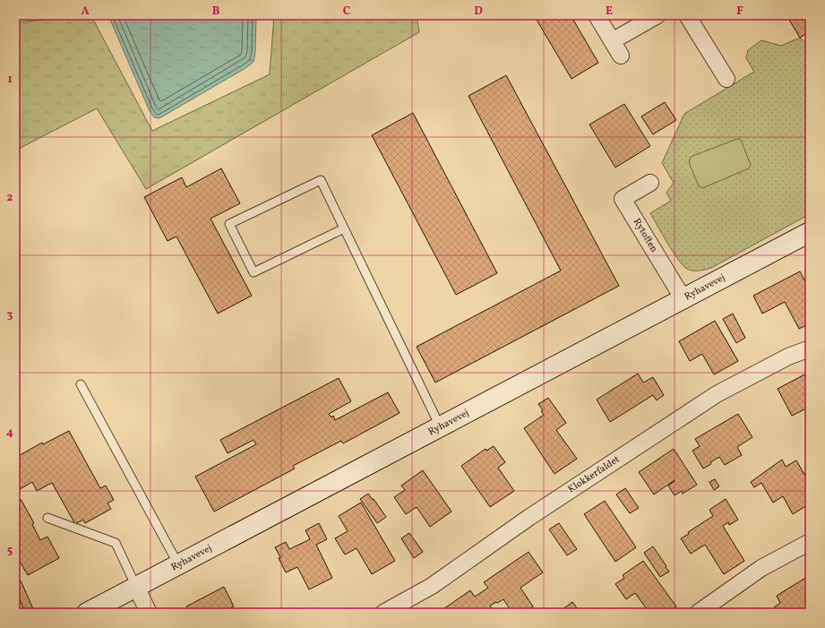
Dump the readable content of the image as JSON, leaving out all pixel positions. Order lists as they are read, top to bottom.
{
  "streets": {
    "street": ["Rytoften", "Ryhavevej", "Klokkerfaldet"]
  },
  "crossings": [
    ["Rytoften", "Ryhavevej"]
  ],
  "grid": {
    "columns": [
      "A",
      "B",
      "C",
      "D",
      "E",
      "F"
    ],
    "rows": [
      "1",
      "2",
      "3",
      "4",
      "5"
    ]
  }
}
